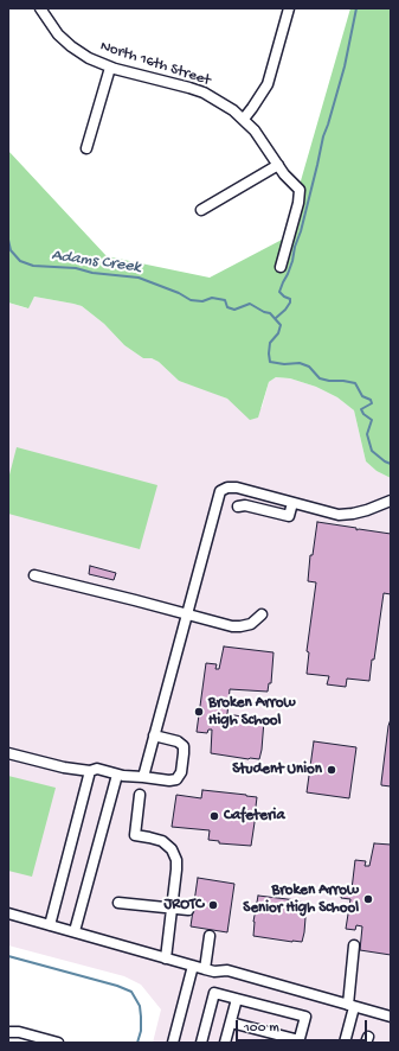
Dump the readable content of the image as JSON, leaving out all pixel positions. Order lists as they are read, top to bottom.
{
  "streets": {
    "street": ["North 16th Street"]
  },
  "water": ["Adams Creek"],
  "places": [
    "Broken Arrow High School",
    "Student Union",
    "Cafeteria",
    "Broken Arrow Senior High School",
    "JROTC"
  ],
  "scale_bar": "100 m"
}
